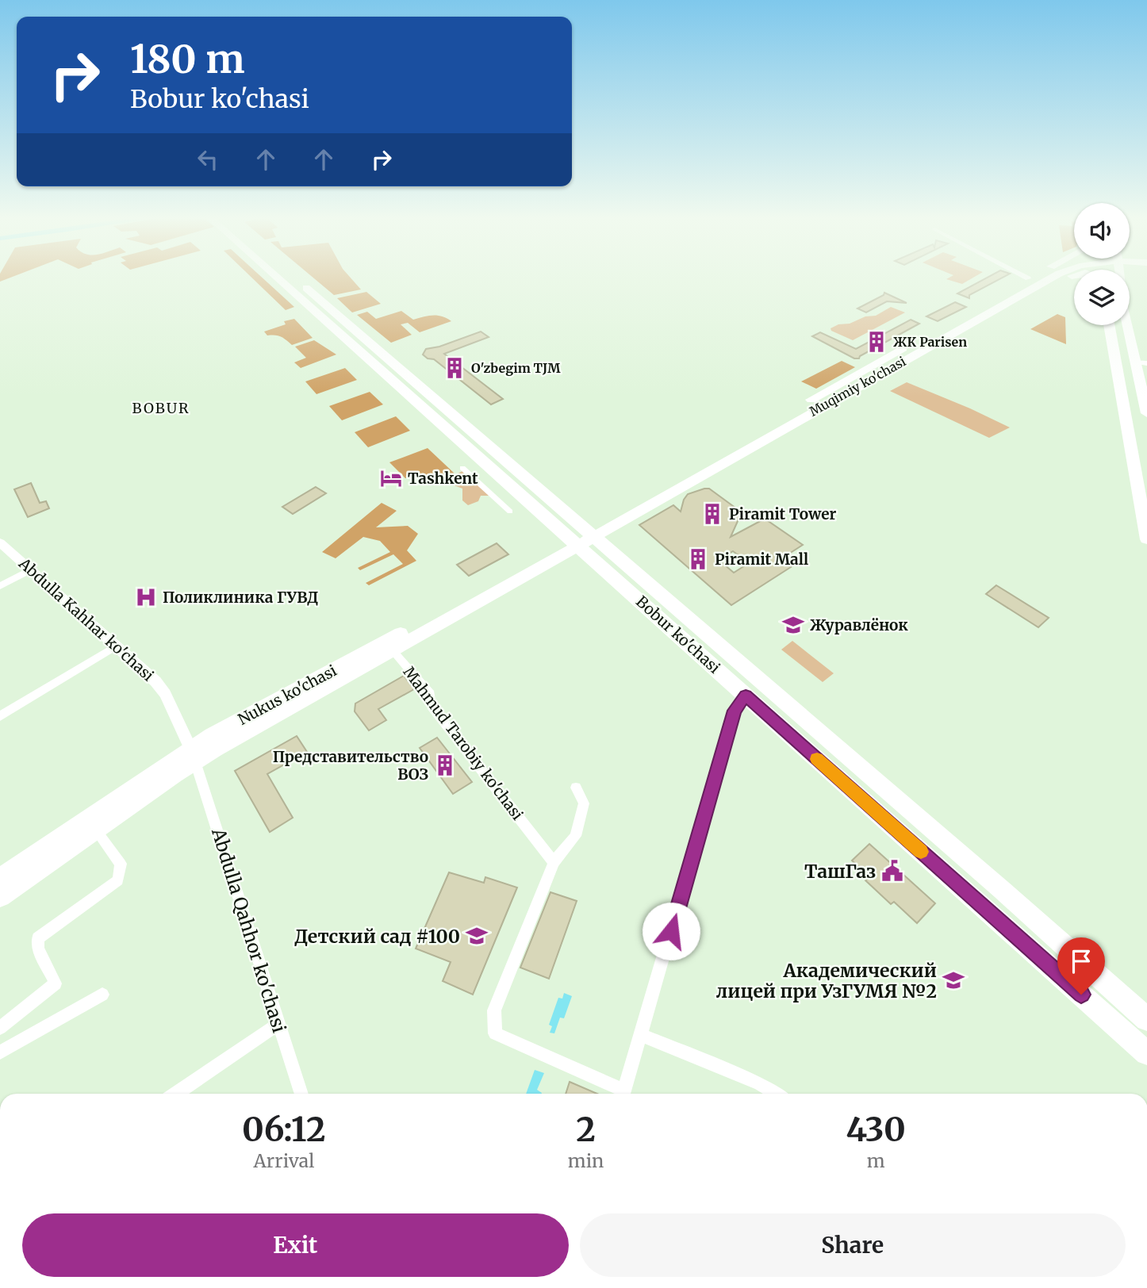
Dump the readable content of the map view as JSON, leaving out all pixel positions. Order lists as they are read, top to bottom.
{
  "streets": {
    "main road": ["Muqimiy ko'chasi", "Bobur ko'chasi", "Nukus ko'chasi"],
    "street": ["Abdulla Kahhar ko'chasi", "Mahmud Tarobiy ko'chasi", "Abdulla Qahhor ko'chasi"]
  },
  "crossings": [
    ["Muqimiy ko'chasi", "Bobur ko'chasi"],
    ["Muqimiy ko'chasi", "Nukus ko'chasi"],
    ["Abdulla Kahhar ko'chasi", "Nukus ko'chasi"],
    ["Abdulla Kahhar ko'chasi", "Abdulla Qahhor ko'chasi"],
    ["Bobur ko'chasi", "Nukus ko'chasi"],
    ["Nukus ko'chasi", "Mahmud Tarobiy ko'chasi"],
    ["Nukus ko'chasi", "Abdulla Qahhor ko'chasi"]
  ],
  "districts": ["BOBUR"],
  "places": {
    "building": [
      "ЖК Parisen",
      "O'zbegim TJM",
      "Piramit Tower",
      "Piramit Mall",
      "Представительство ВОЗ"
    ],
    "hotel": ["Tashkent"],
    "hospital": ["Поликлиника ГУВД"],
    "school or university": ["Журавлёнок", "Детский сад #100", "Академический лицей при УзГУМЯ №2"],
    "public building": ["ТашГаз"]
  },
  "page": {
    "turn": ["180 m", "Bobur ko'chasi"],
    "eta": [
      "06:12",
      "Arrival",
      "2",
      "min",
      "430",
      "m"
    ],
    "buttons": ["Exit", "Share"]
  }
}
